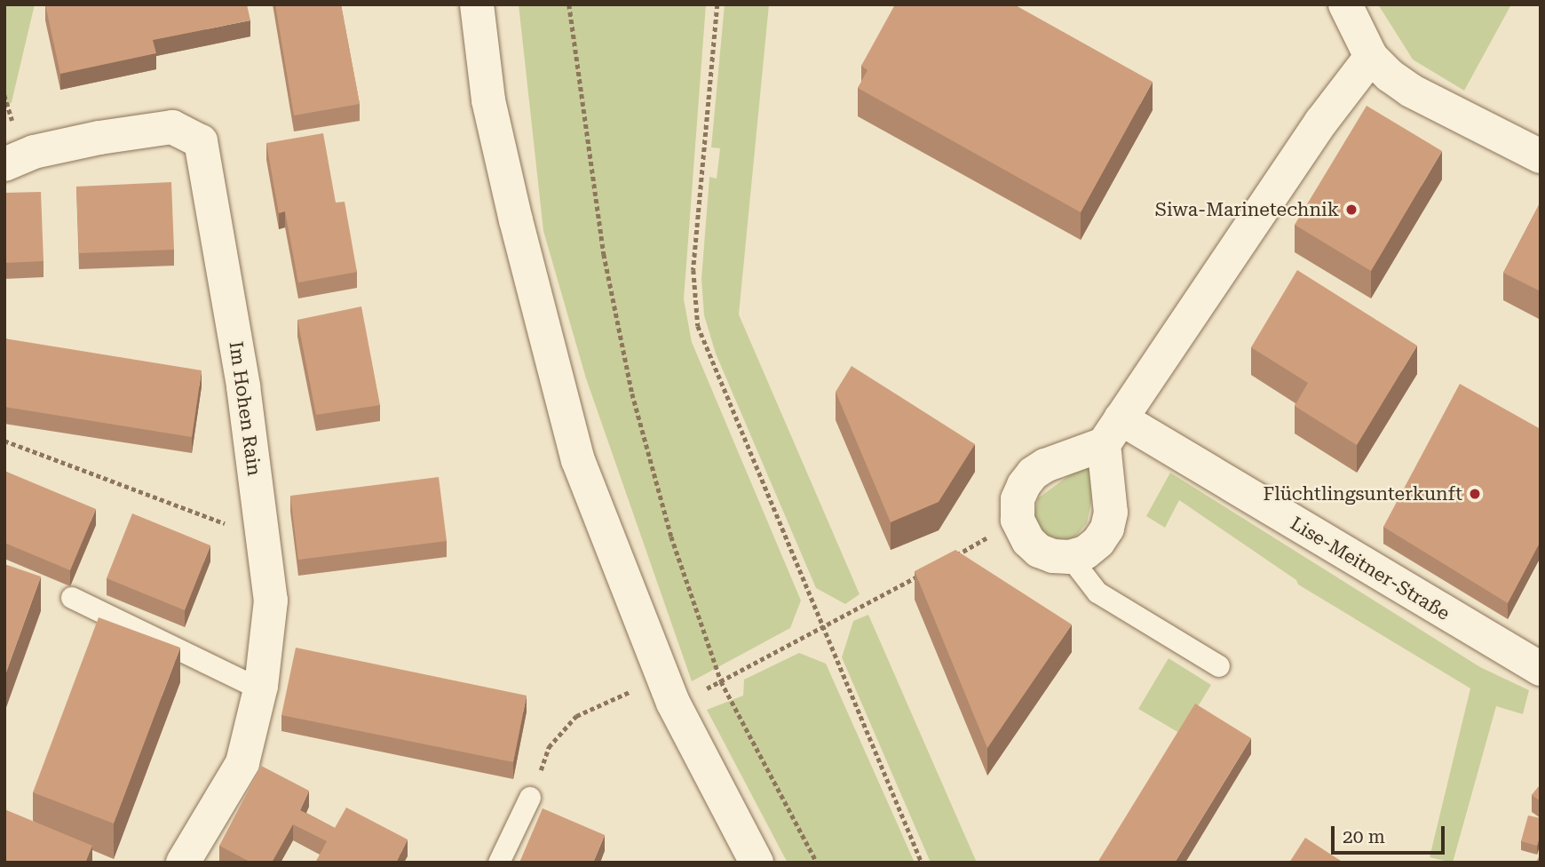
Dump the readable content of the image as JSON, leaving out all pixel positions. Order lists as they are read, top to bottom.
{
  "streets": {
    "street": ["Im Hohen Rain", "Lise-Meitner-Straße"]
  },
  "places": ["Siwa-Marinetechnik", "Flüchtlingsunterkunft"],
  "scale_bar": "20 m"
}
